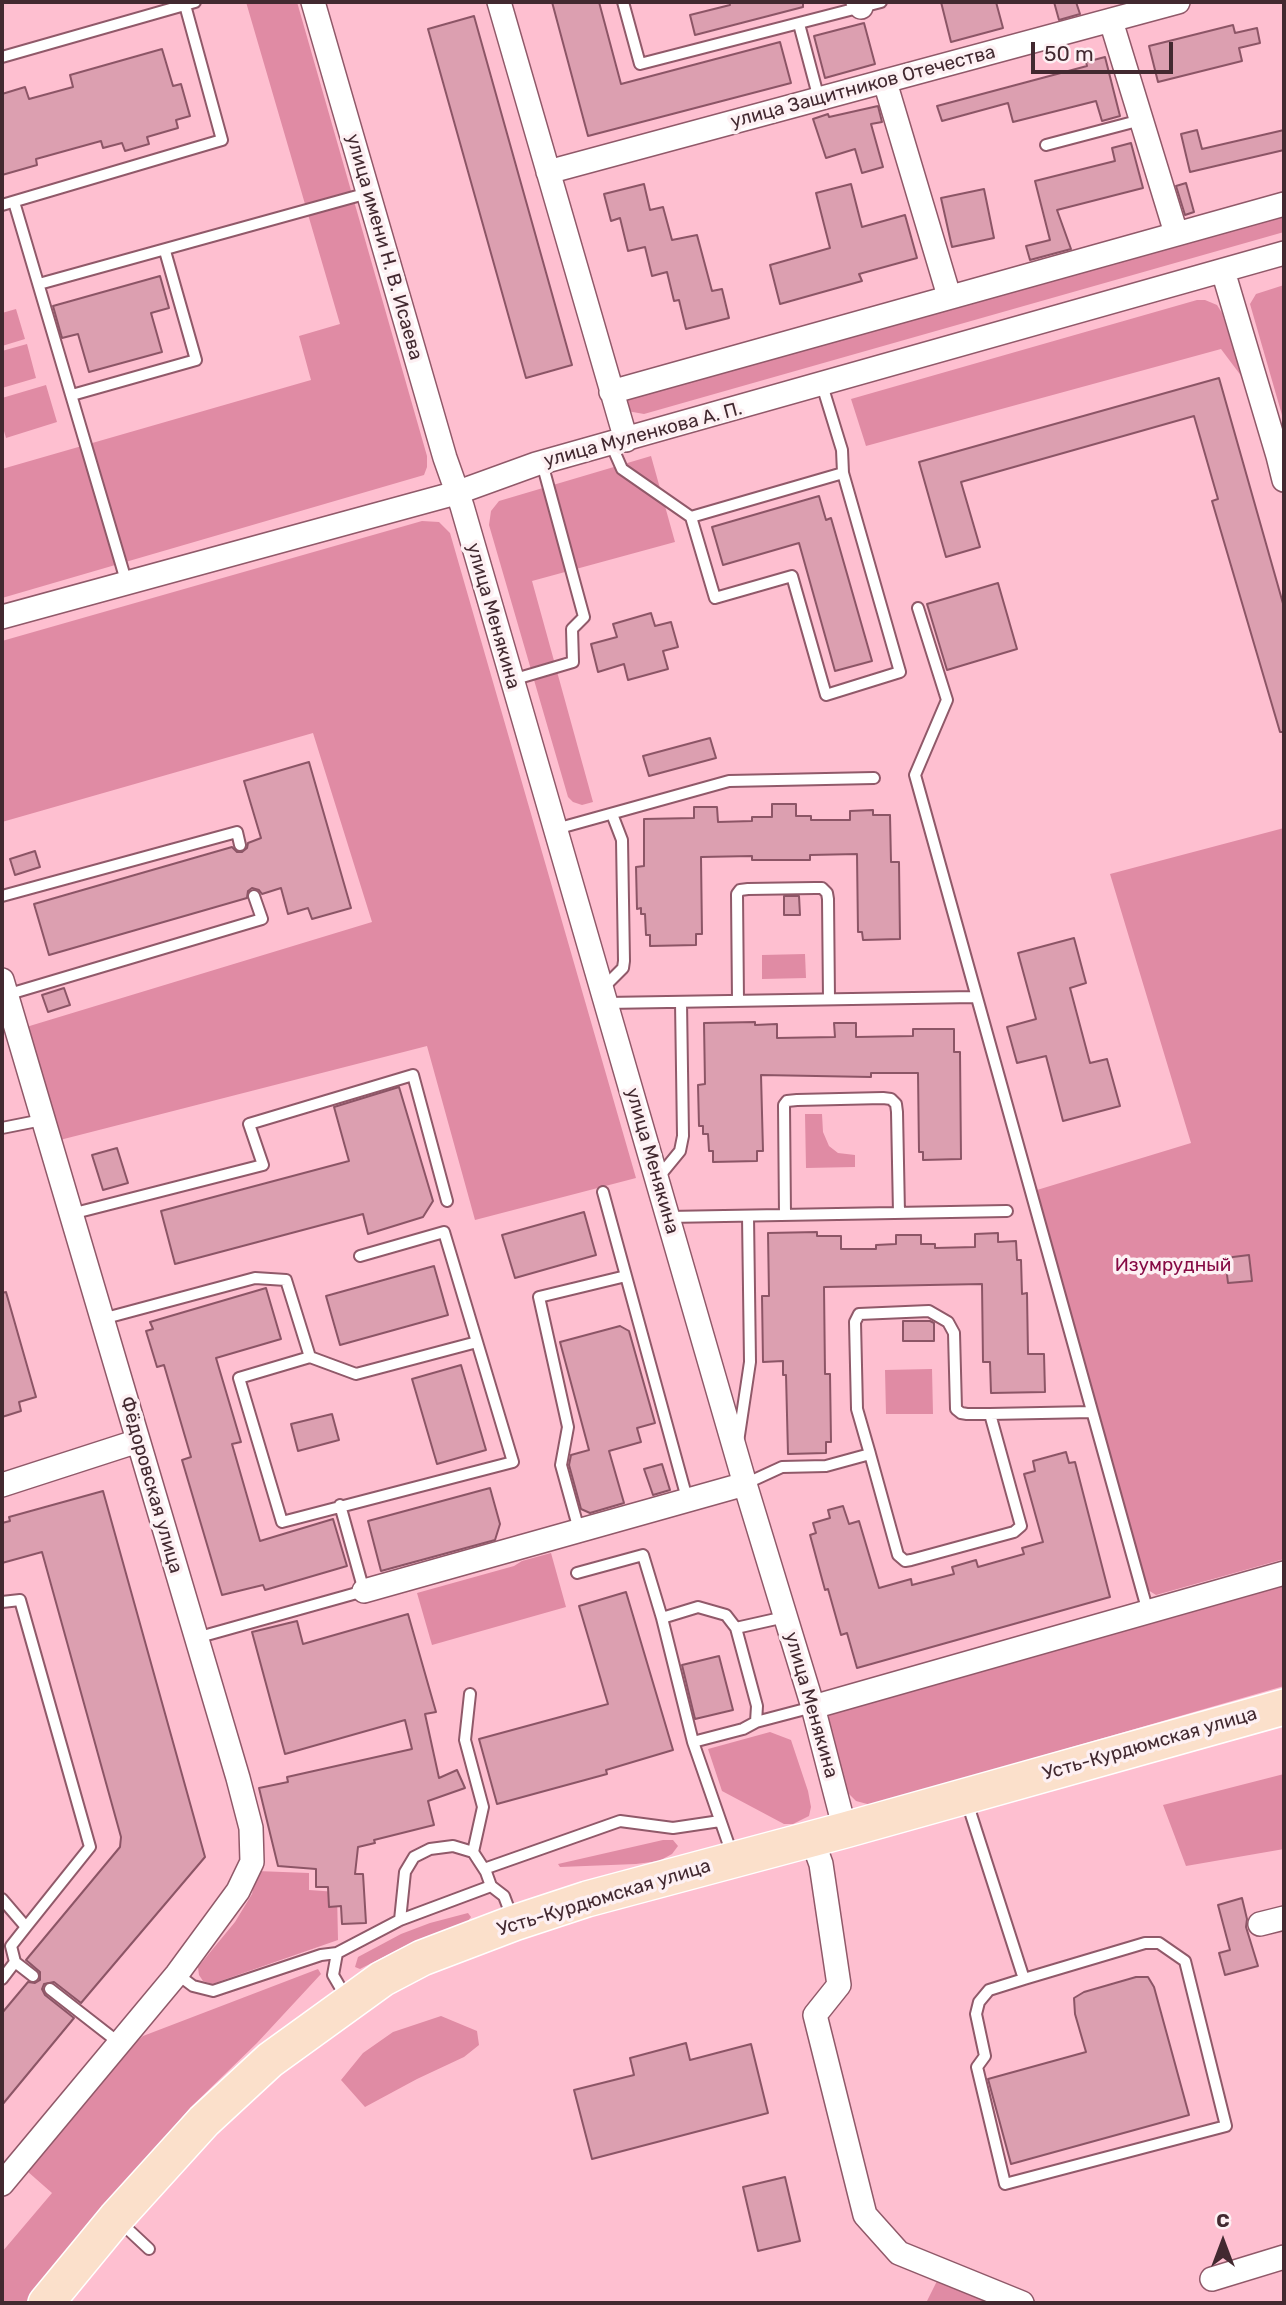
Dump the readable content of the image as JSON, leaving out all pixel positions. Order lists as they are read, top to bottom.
{
  "streets": {
    "main road": ["Усть-Курдюмская улица"],
    "street": [
      "улица Защитников Отечества",
      "улица имени Н. В. Исаева",
      "улица Муленкова А. П.",
      "улица Менякина",
      "Фёдоровская улица"
    ]
  },
  "crossings": [
    ["улица имени Н. В. Исаева", "улица Муленкова А. П."],
    ["улица имени Н. В. Исаева", "улица Менякина"],
    ["улица Муленкова А. П.", "улица Менякина"],
    ["улица Менякина", "Усть-Курдюмская улица"]
  ],
  "parks": ["Изумрудный"],
  "scale_bar": "50 m",
  "north": "top"
}
